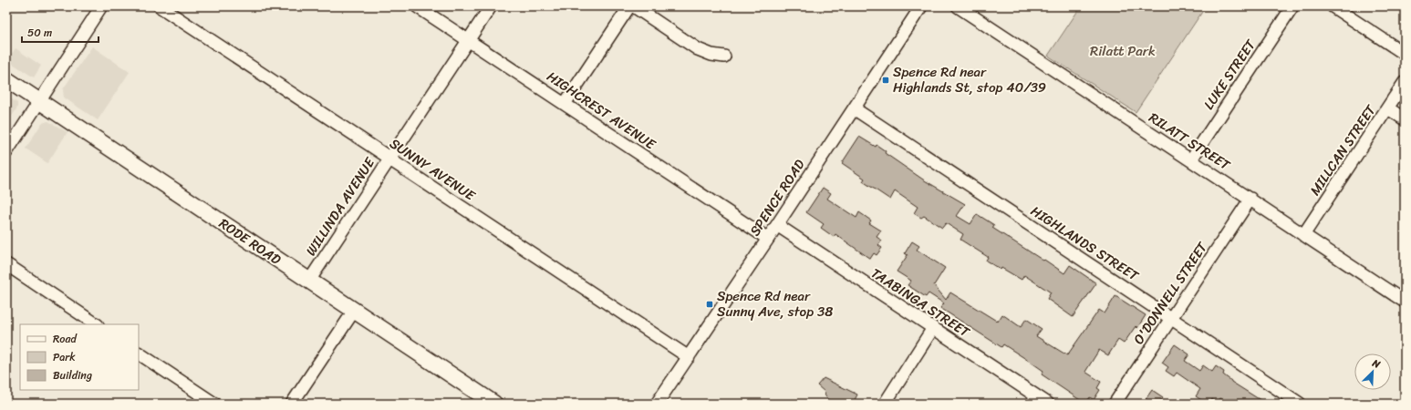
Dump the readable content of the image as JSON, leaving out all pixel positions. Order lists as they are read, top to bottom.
{
  "streets": {
    "main road": ["RODE ROAD"],
    "street": [
      "LUKE STREET",
      "HIGHCREST AVENUE",
      "RILATT STREET",
      "MILLCAN STREET",
      "SUNNY AVENUE",
      "SPENCE ROAD",
      "WILLINDA AVENUE",
      "HIGHLANDS STREET",
      "O'DONNELL STREET",
      "TAABINGA STREET"
    ]
  },
  "crossings": [
    ["LUKE STREET", "RILATT STREET"],
    ["HIGHCREST AVENUE", "SPENCE ROAD"],
    ["HIGHCREST AVENUE", "WILLINDA AVENUE"],
    ["RILATT STREET", "MILLCAN STREET"],
    ["RILATT STREET", "O'DONNELL STREET"],
    ["SUNNY AVENUE", "SPENCE ROAD"],
    ["SUNNY AVENUE", "WILLINDA AVENUE"],
    ["SPENCE ROAD", "HIGHLANDS STREET"],
    ["SPENCE ROAD", "TAABINGA STREET"],
    ["WILLINDA AVENUE", "RODE ROAD"],
    ["HIGHLANDS STREET", "O'DONNELL STREET"]
  ],
  "parks": ["Rilatt Park"],
  "places": {
    "transit": ["Spence Rd near Highlands St, stop 40/39", "Spence Rd near Sunny Ave, stop 38"]
  },
  "legend": ["Road", "Park", "Building"],
  "scale_bar": "50 m",
  "north": "top right"
}
